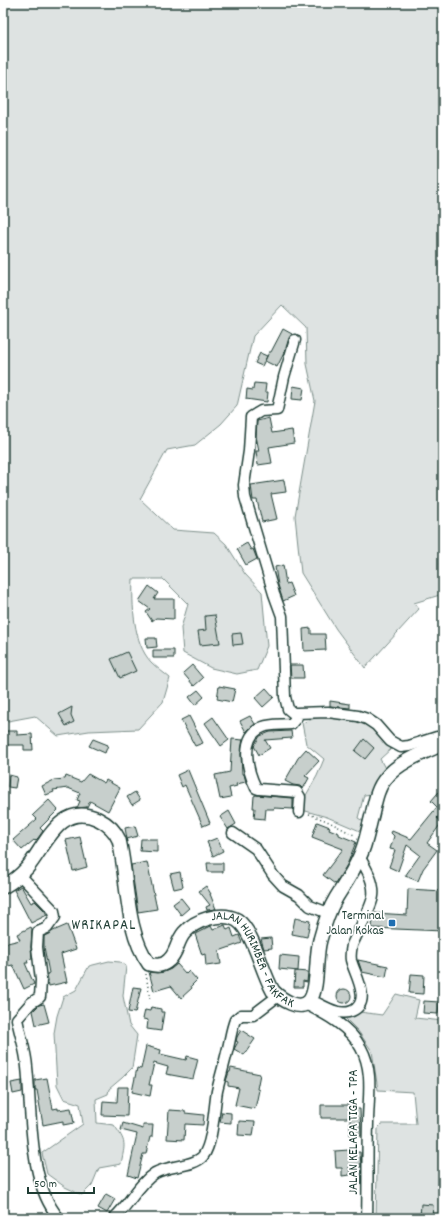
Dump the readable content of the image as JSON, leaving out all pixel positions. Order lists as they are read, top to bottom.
{
  "streets": {
    "main road": ["JALAN HURIMBER - FAKFAK"],
    "street": ["JALAN KELAPA TIGA - TPA"]
  },
  "crossings": [
    ["JALAN HURIMBER - FAKFAK", "JALAN KELAPA TIGA - TPA"]
  ],
  "districts": ["WRIKAPAL"],
  "places": {
    "transit": ["Terminal Jalan Kokas"]
  },
  "scale_bar": "50 m"
}
